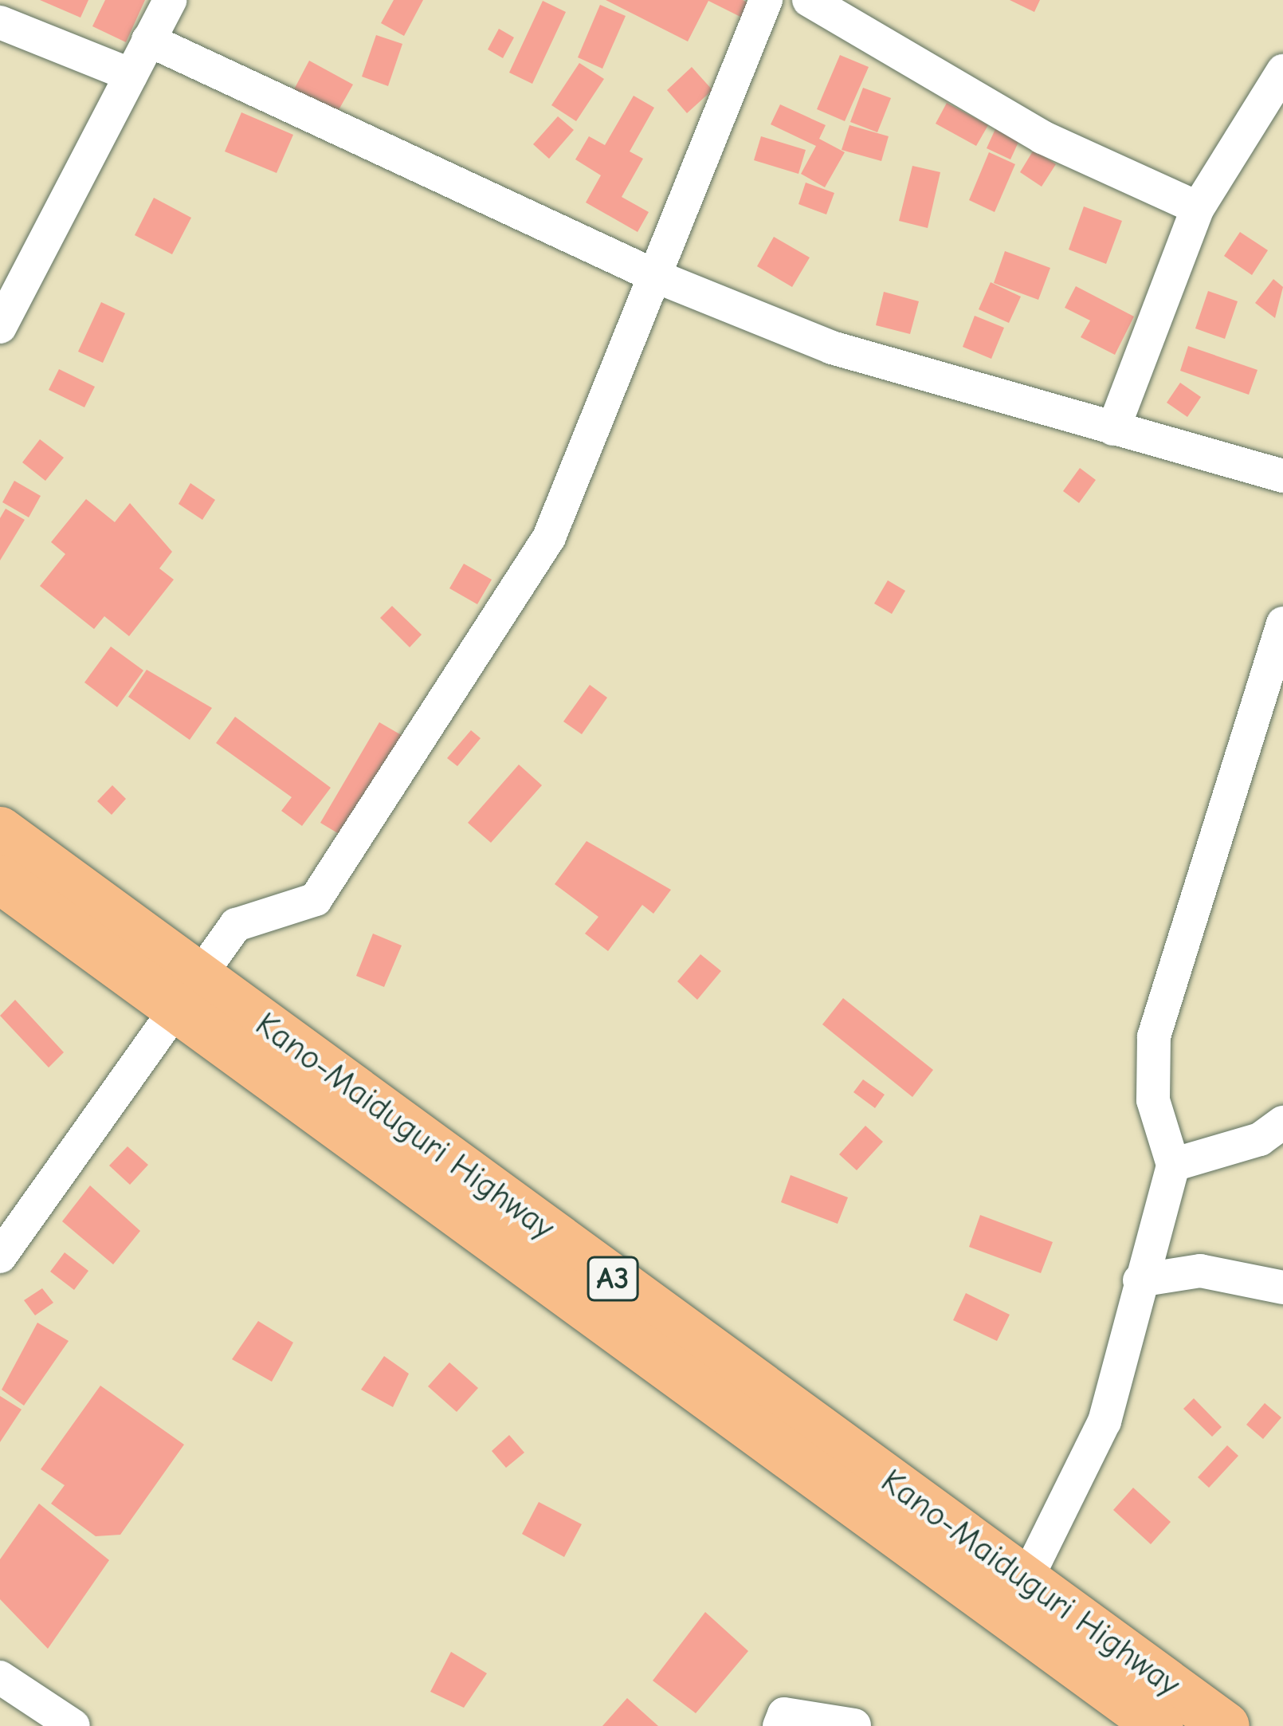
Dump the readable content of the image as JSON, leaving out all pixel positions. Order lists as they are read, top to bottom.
{
  "streets": {
    "highway": ["Kano-Maiduguri Highway", "A3"]
  }
}
